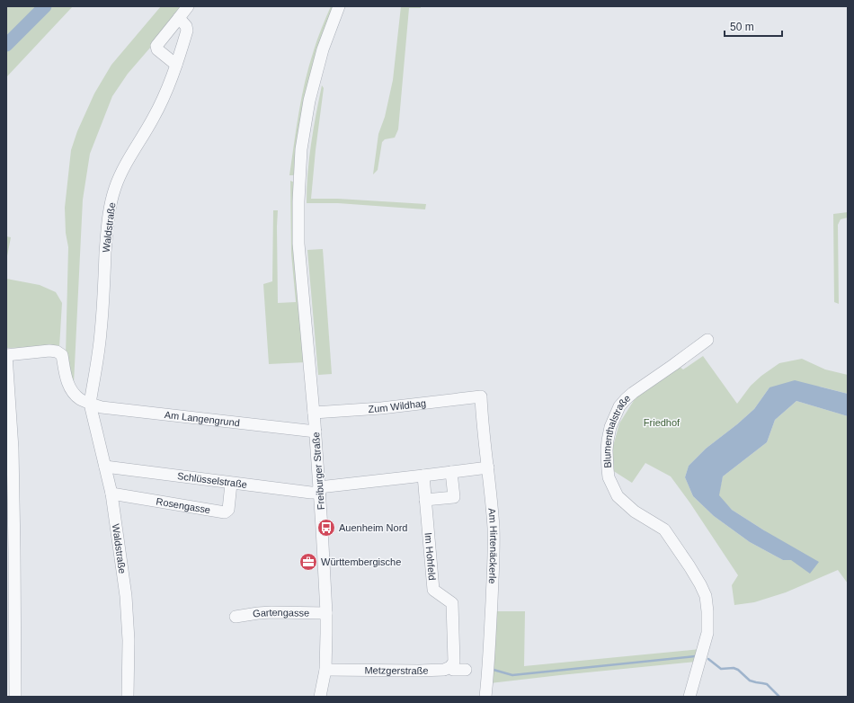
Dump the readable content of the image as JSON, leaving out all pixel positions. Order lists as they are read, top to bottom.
{
  "streets": {
    "street": [
      "Waldstraße",
      "Zum Wildhag",
      "Am Langengrund",
      "Blumenthalstraße",
      "Freiburger Straße",
      "Schlüsselstraße",
      "Rosengasse",
      "Am Hirtenäckerle",
      "Im Hohfeld",
      "Gartengasse",
      "Metzgerstraße"
    ]
  },
  "crossings": [
    ["Waldstraße", "Am Langengrund"],
    ["Waldstraße", "Schlüsselstraße"],
    ["Waldstraße", "Rosengasse"],
    ["Zum Wildhag", "Freiburger Straße"],
    ["Zum Wildhag", "Am Hirtenäckerle"],
    ["Am Langengrund", "Freiburger Straße"],
    ["Freiburger Straße", "Schlüsselstraße"],
    ["Freiburger Straße", "Gartengasse"],
    ["Freiburger Straße", "Metzgerstraße"],
    ["Schlüsselstraße", "Rosengasse"],
    ["Im Hohfeld", "Metzgerstraße"]
  ],
  "parks": ["Friedhof"],
  "places": {
    "bus stop": ["Auenheim Nord"],
    "office": ["Württembergische"]
  },
  "scale_bar": "50 m"
}
